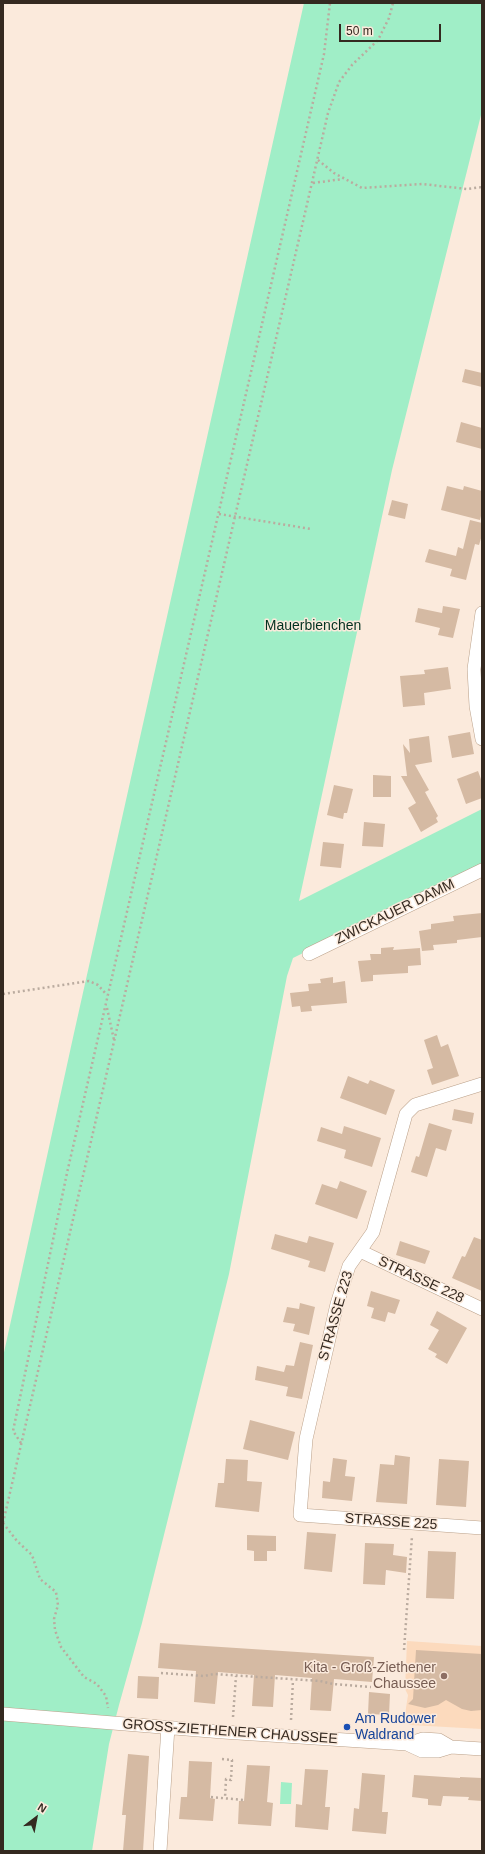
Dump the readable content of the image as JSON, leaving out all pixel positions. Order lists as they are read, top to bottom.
{
  "streets": {
    "street": [
      "ZWICKAUER DAMM",
      "STRASSE 228",
      "STRASSE 223",
      "STRASSE 225",
      "GROSS-ZIETHENER CHAUSSEE"
    ]
  },
  "crossings": [
    ["STRASSE 228", "STRASSE 223"],
    ["STRASSE 223", "STRASSE 225"]
  ],
  "parks": ["Mauerbienchen"],
  "places": ["Kita - Groß-Ziethener Chaussee", "Am Rudower Waldrand"],
  "scale_bar": "50 m",
  "north": "top right"
}
